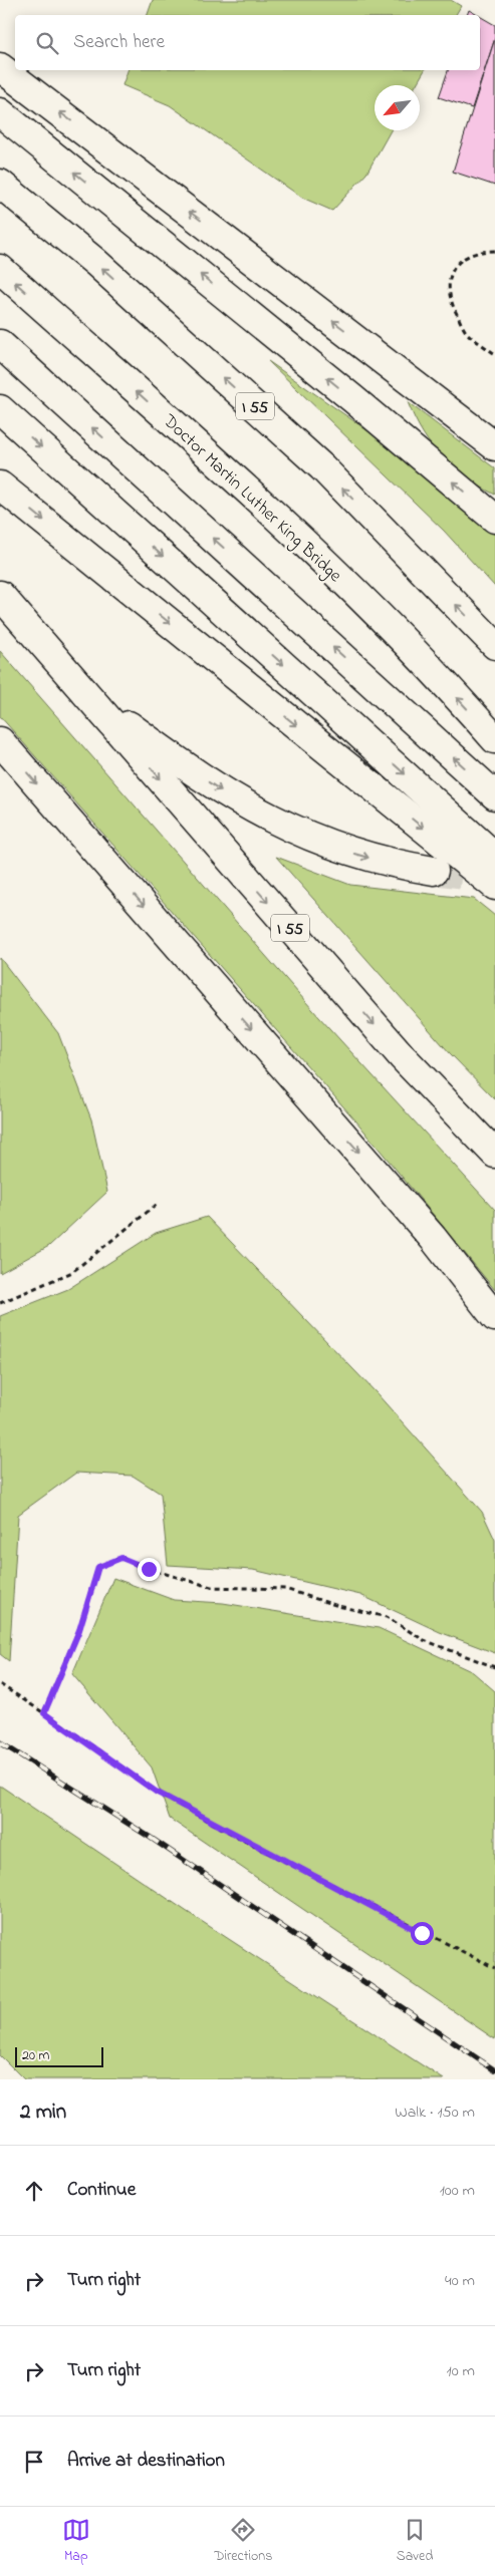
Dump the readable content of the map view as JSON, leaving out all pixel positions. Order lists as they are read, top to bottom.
{
  "streets": {
    "main road": ["I 55", "Doctor Martin Luther King Bridge"]
  },
  "scale_bar": "20 m",
  "north": "bottom left",
  "page": {
    "search": "Search here",
    "scale": "20 m",
    "heading": ["2 min", "Walk · 150 m"],
    "list": [
      ["Continue", "100 m"],
      ["Turn right", "40 m"],
      ["Turn right", "10 m"],
      "Arrive at destination"
    ],
    "nav": ["Map", "Directions", "Saved"]
  }
}
